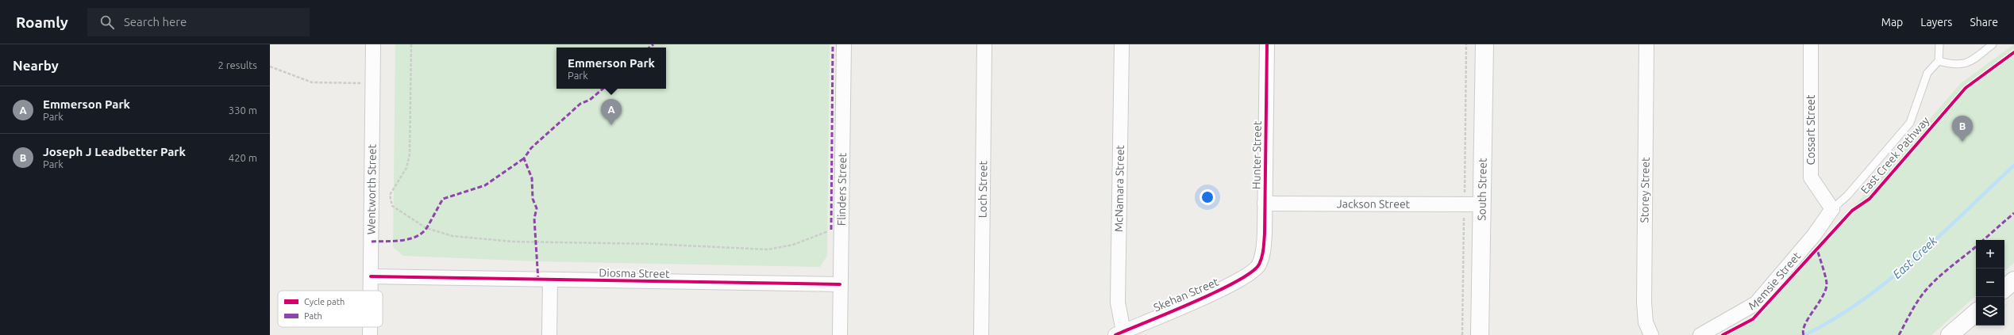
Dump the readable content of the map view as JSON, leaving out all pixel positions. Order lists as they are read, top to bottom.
{
  "streets": {
    "street": [
      "Cossart Street",
      "Hunter Street",
      "McNamara Street",
      "Flinders Street",
      "Wentworth Street",
      "Loch Street",
      "South Street",
      "Storey Street",
      "Jackson Street",
      "Diosma Street",
      "Memsie Street",
      "Skehan Street"
    ],
    "cycle path": ["East Creek Pathway"]
  },
  "crossings": [
    ["Cossart Street", "Memsie Street"],
    ["Hunter Street", "Jackson Street"],
    ["Hunter Street", "Skehan Street"],
    ["McNamara Street", "Skehan Street"],
    ["Flinders Street", "Diosma Street"],
    ["Wentworth Street", "Diosma Street"],
    ["South Street", "Jackson Street"]
  ],
  "water": ["East Creek"],
  "legend": ["Cycle path", "Path"],
  "page": {
    "header": "Roamly",
    "search": "Search here",
    "nav": ["Map", "Layers", "Share"],
    "heading": ["Nearby", "2 results"],
    "popup": ["Emmerson Park", "Park"],
    "list": [
      {
        "mark": "A",
        "name": "Emmerson Park",
        "note": "Park",
        "value": "330 m"
      },
      {
        "mark": "B",
        "name": "Joseph J Leadbetter Park",
        "note": "Park",
        "value": "420 m"
      }
    ],
    "pins": ["A", "B"],
    "map_buttons": ["+", "−"]
  }
}
